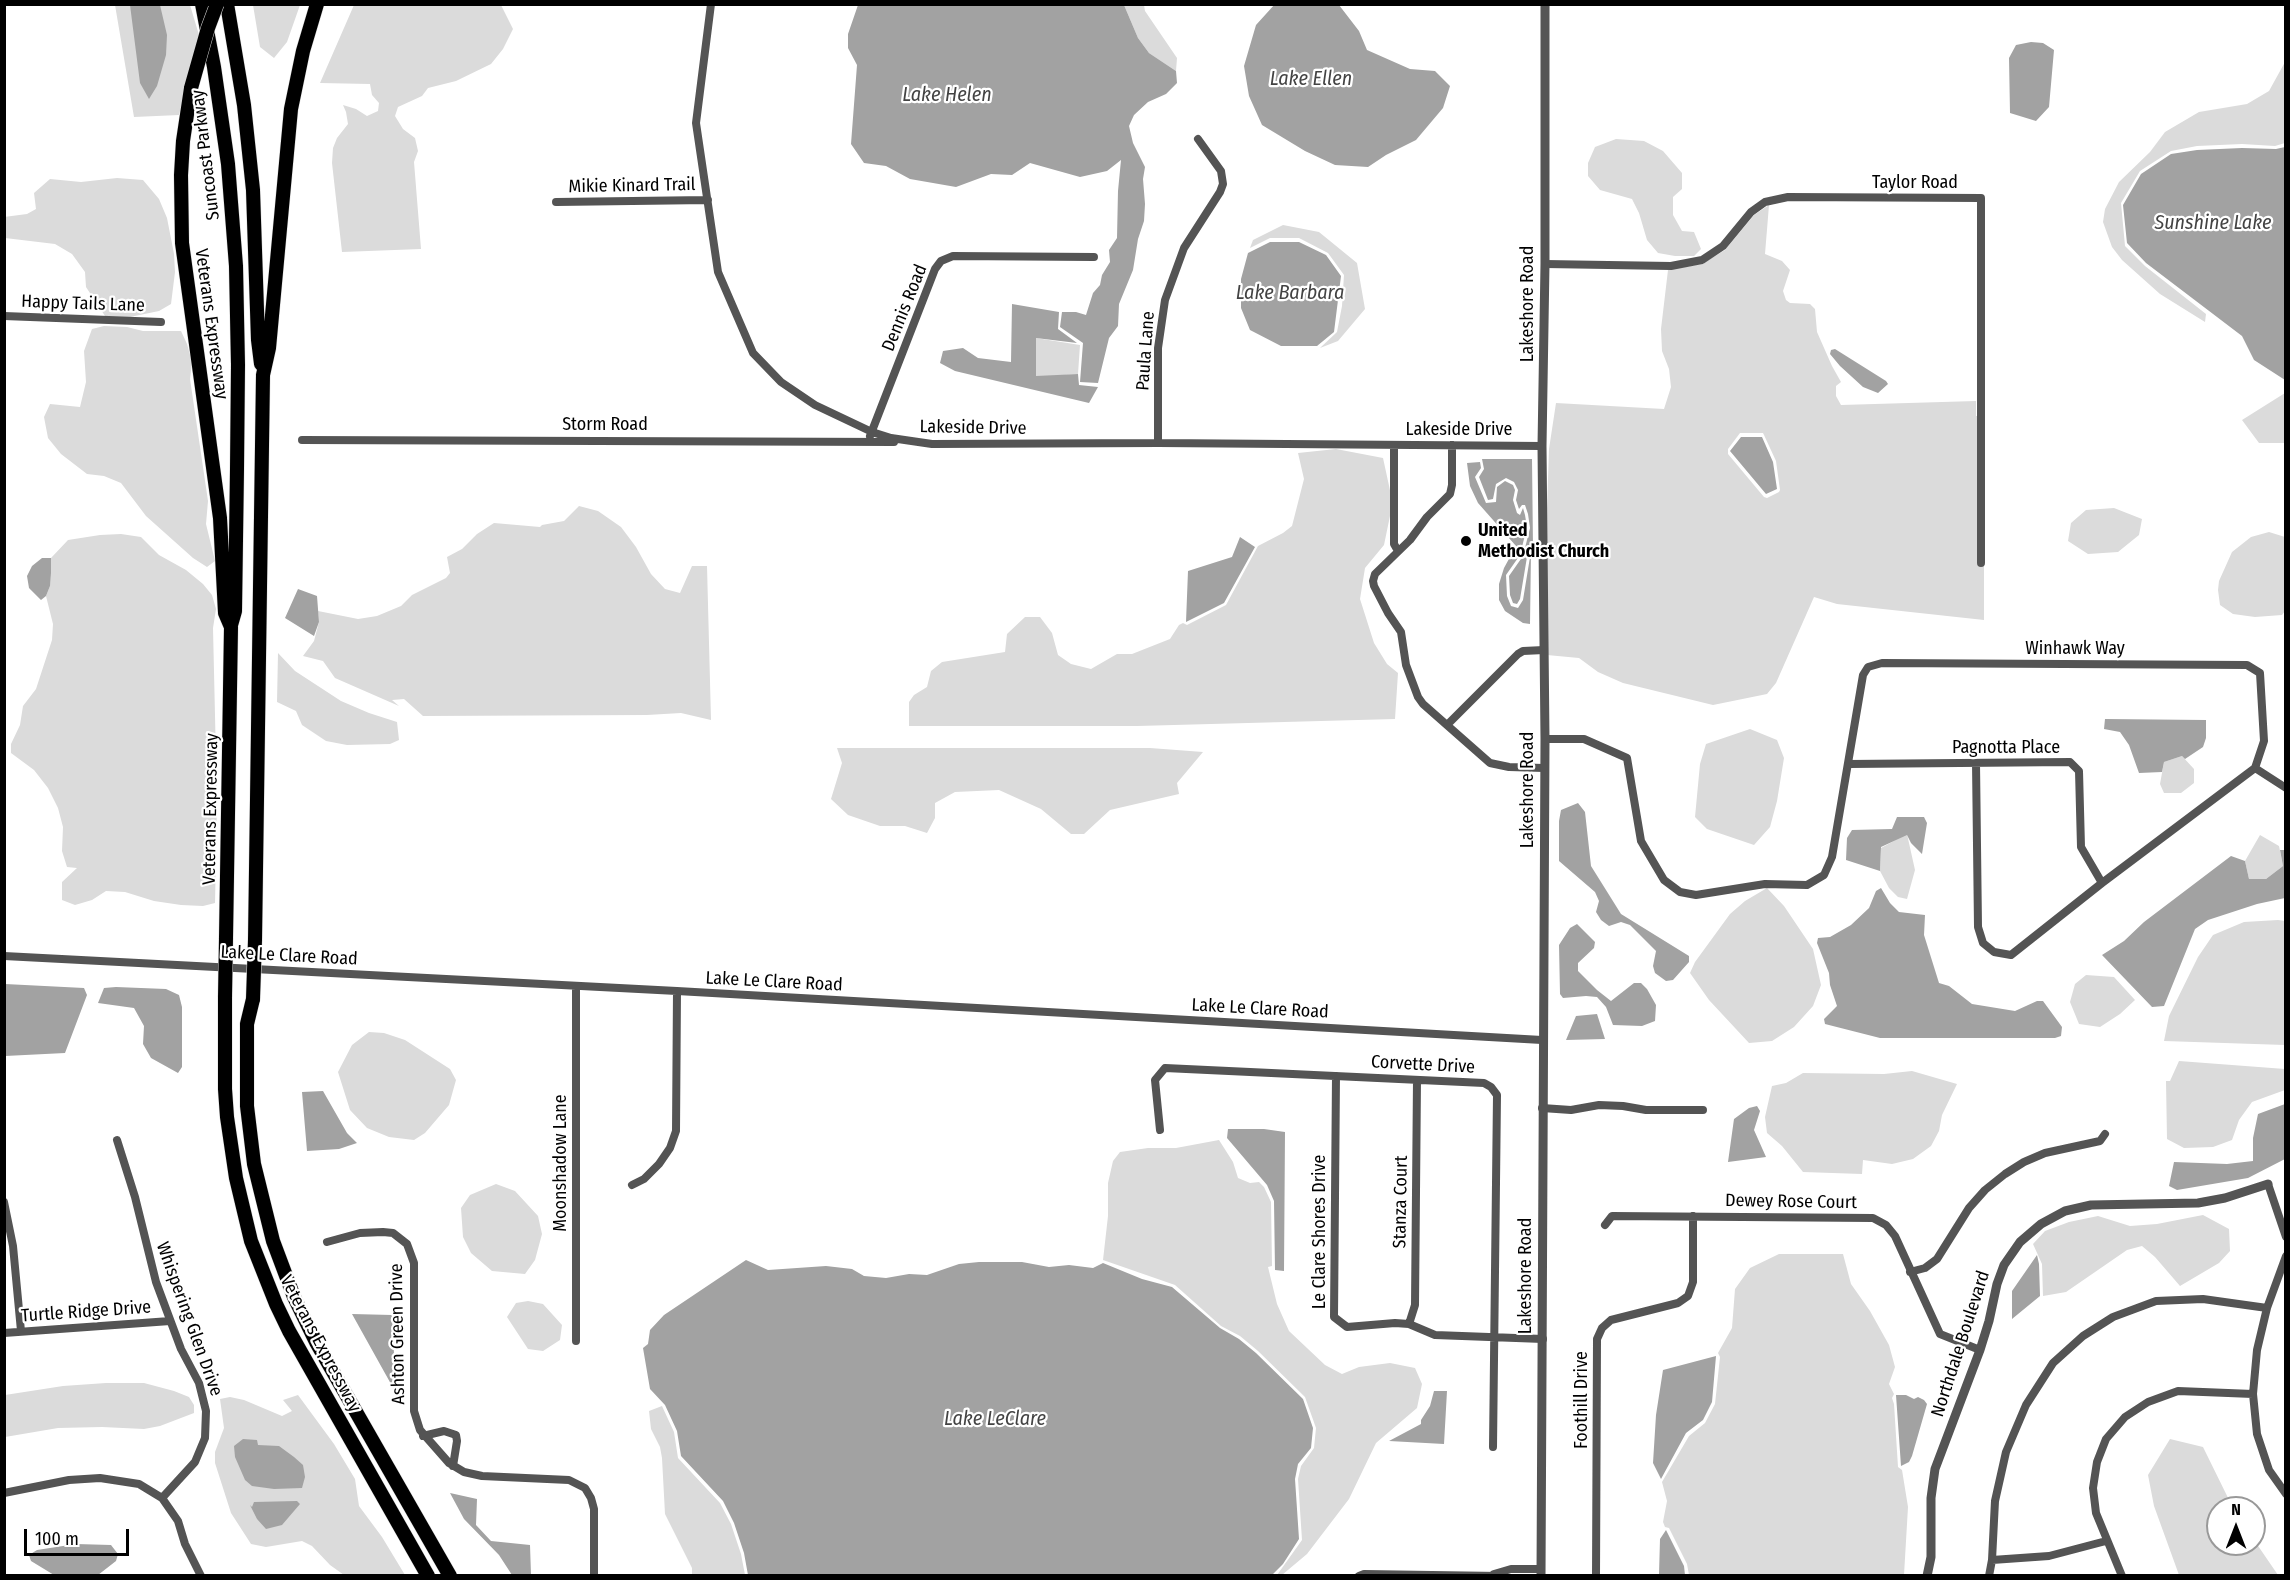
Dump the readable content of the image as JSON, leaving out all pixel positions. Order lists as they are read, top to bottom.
{
  "streets": {
    "highway": ["Suncoast Parkway", "Veterans Expressway"],
    "street": [
      "Taylor Road",
      "Mikie Kinard Trail",
      "Happy Tails Lane",
      "Lakeshore Road",
      "Dennis Road",
      "Paula Lane",
      "Storm Road",
      "Lakeside Drive",
      "Winhawk Way",
      "Pagnotta Place",
      "Lake Le Clare Road",
      "Corvette Drive",
      "Moonshadow Lane",
      "Stanza Court",
      "Dewey Rose Court",
      "Le Clare Shores Drive",
      "Turtle Ridge Drive",
      "Whispering Glen Drive",
      "Ashton Green Drive",
      "Northdale Boulevard",
      "Foothill Drive"
    ]
  },
  "crossings": [
    ["Suncoast Parkway", "Veterans Expressway"],
    ["Taylor Road", "Lakeshore Road"],
    ["Mikie Kinard Trail", "Lakeside Drive"],
    ["Lakeshore Road", "Lakeside Drive"],
    ["Lakeshore Road", "Winhawk Way"],
    ["Lakeshore Road", "Lake Le Clare Road"],
    ["Lakeshore Road", "Le Clare Shores Drive"],
    ["Dennis Road", "Storm Road"],
    ["Dennis Road", "Lakeside Drive"],
    ["Paula Lane", "Lakeside Drive"],
    ["Storm Road", "Lakeside Drive"],
    ["Winhawk Way", "Pagnotta Place"],
    ["Lake Le Clare Road", "Moonshadow Lane"],
    ["Corvette Drive", "Stanza Court"],
    ["Corvette Drive", "Le Clare Shores Drive"],
    ["Stanza Court", "Le Clare Shores Drive"],
    ["Dewey Rose Court", "Northdale Boulevard"],
    ["Dewey Rose Court", "Foothill Drive"],
    ["Turtle Ridge Drive", "Whispering Glen Drive"]
  ],
  "water": [
    "Lake Ellen",
    "Lake Helen",
    "Sunshine Lake",
    "Lake Barbara",
    "Lake LeClare"
  ],
  "places": ["United Methodist Church"],
  "scale_bar": "100 m",
  "north": "top"
}
